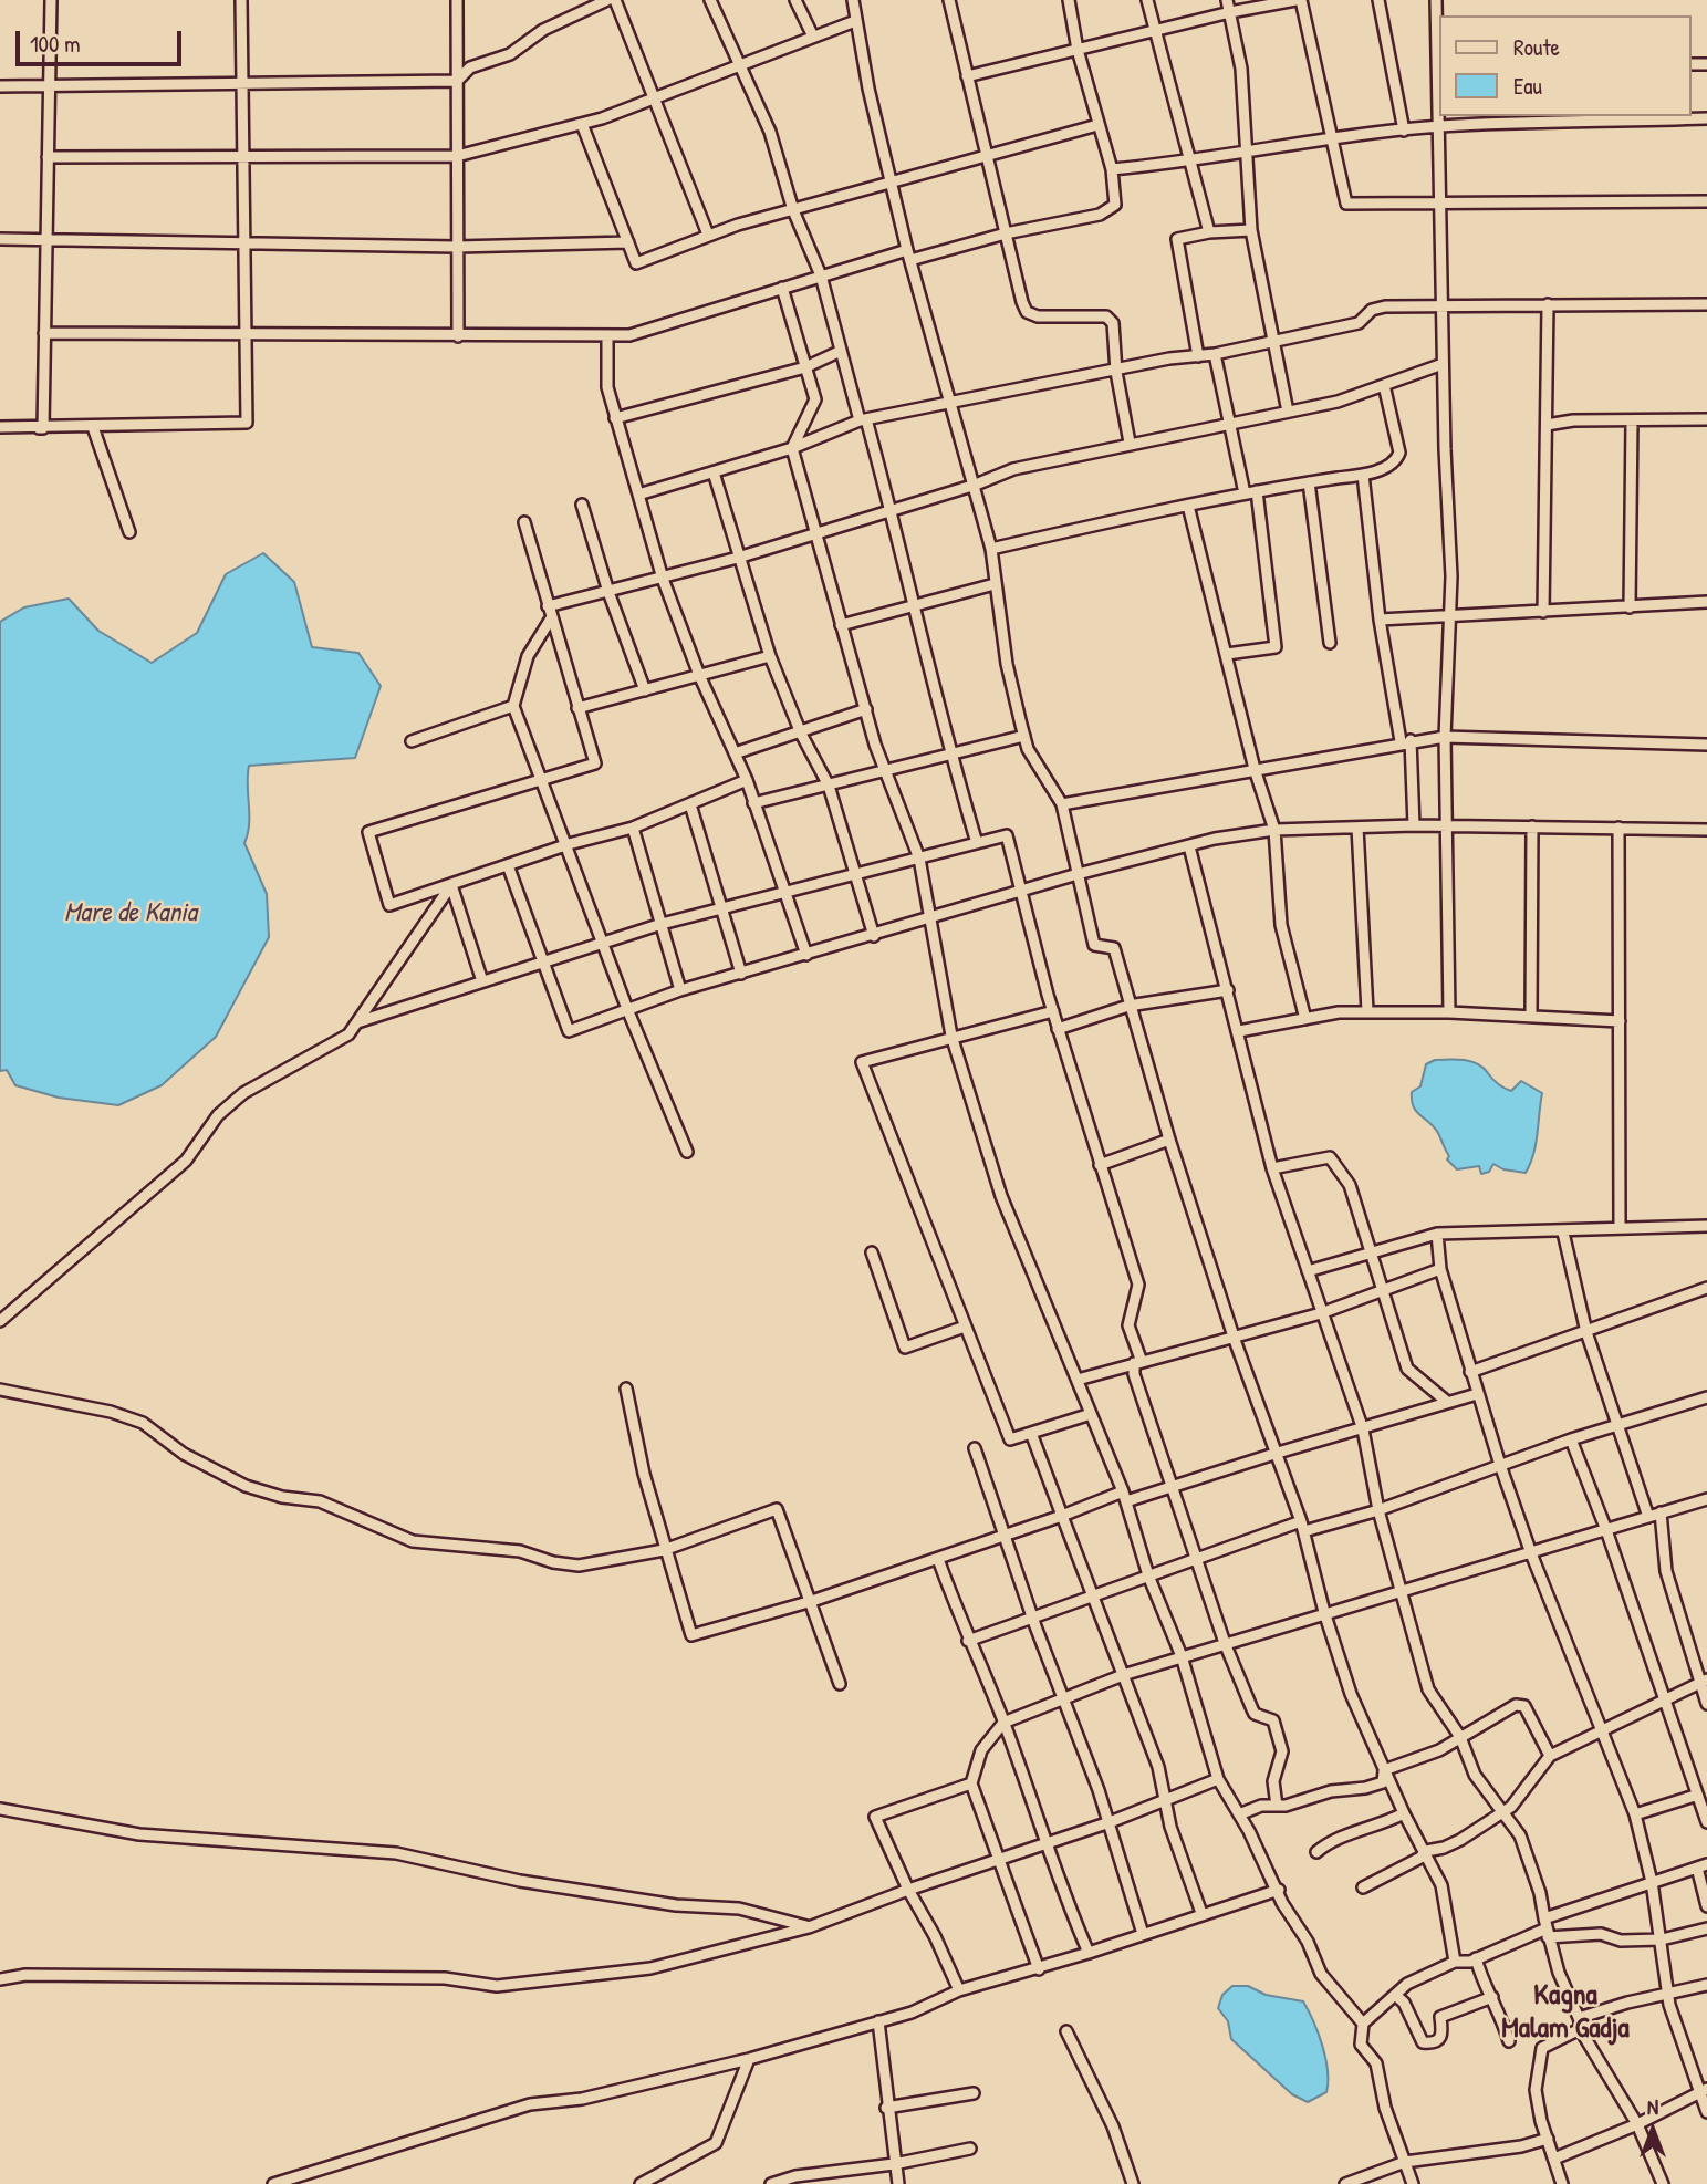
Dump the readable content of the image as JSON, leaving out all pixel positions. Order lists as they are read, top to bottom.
{
  "districts": ["Kagna Malam Gadja"],
  "water": ["Mare de Kania"],
  "legend": ["Route", "Eau"],
  "scale_bar": "100 m",
  "north": "top"
}
